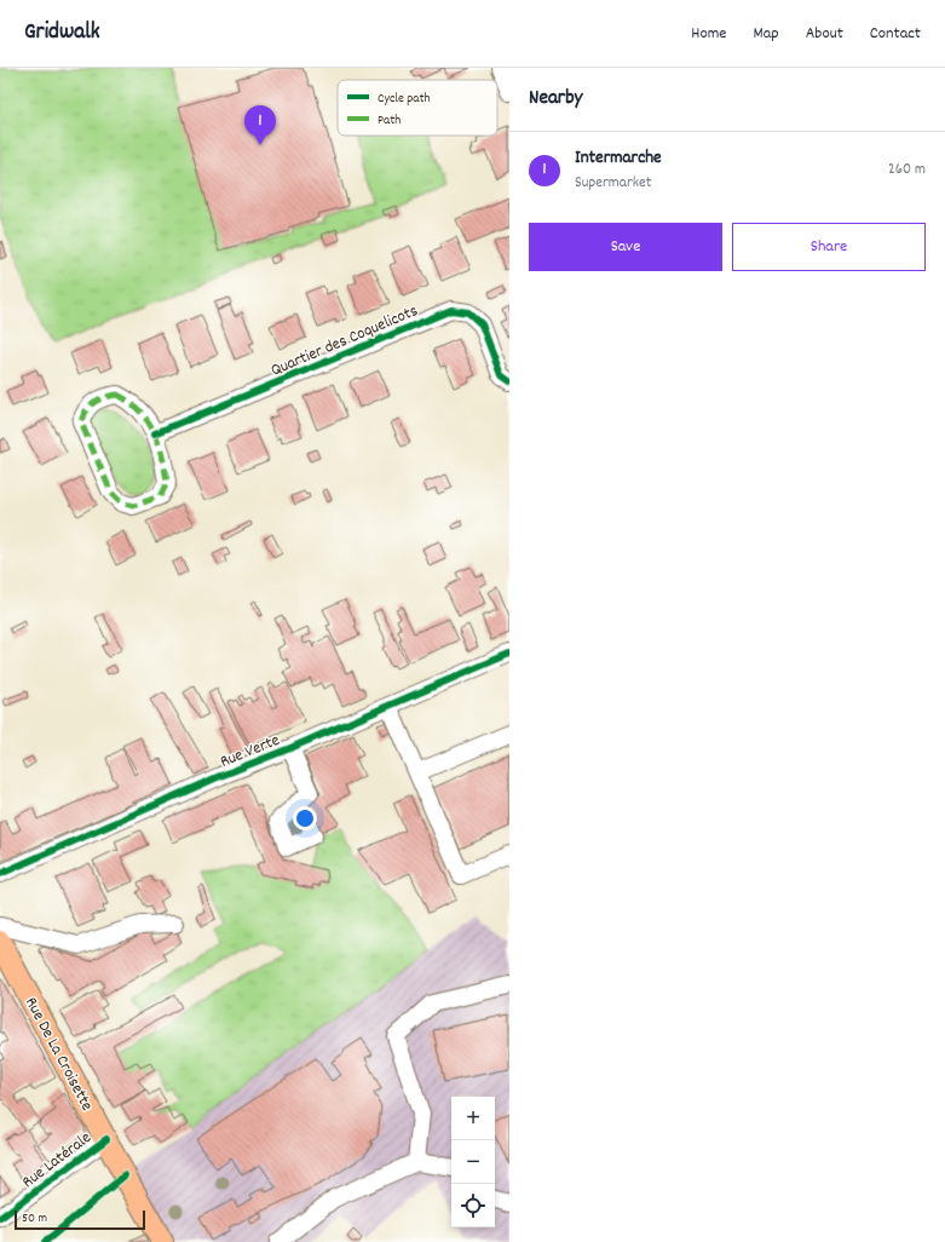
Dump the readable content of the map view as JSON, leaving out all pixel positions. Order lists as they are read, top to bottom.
{
  "streets": {
    "main road": ["Rue De La Croisette"],
    "street": ["Quartier des Coquelicots", "Rue Verte", "Rue Latérale"]
  },
  "crossings": [
    ["Rue De La Croisette", "Rue Latérale"]
  ],
  "legend": ["Cycle path", "Path"],
  "scale_bar": "50 m",
  "page": {
    "header": "Gridwalk",
    "nav": [
      "Home",
      "Map",
      "About",
      "Contact"
    ],
    "heading": "Nearby",
    "pins": "1",
    "list": [
      {
        "mark": "1",
        "name": "Intermarche",
        "note": "Supermarket",
        "value": "260 m"
      }
    ],
    "buttons": ["Save", "Share"],
    "map_buttons": ["+", "−"],
    "scale": "50 m"
  }
}
